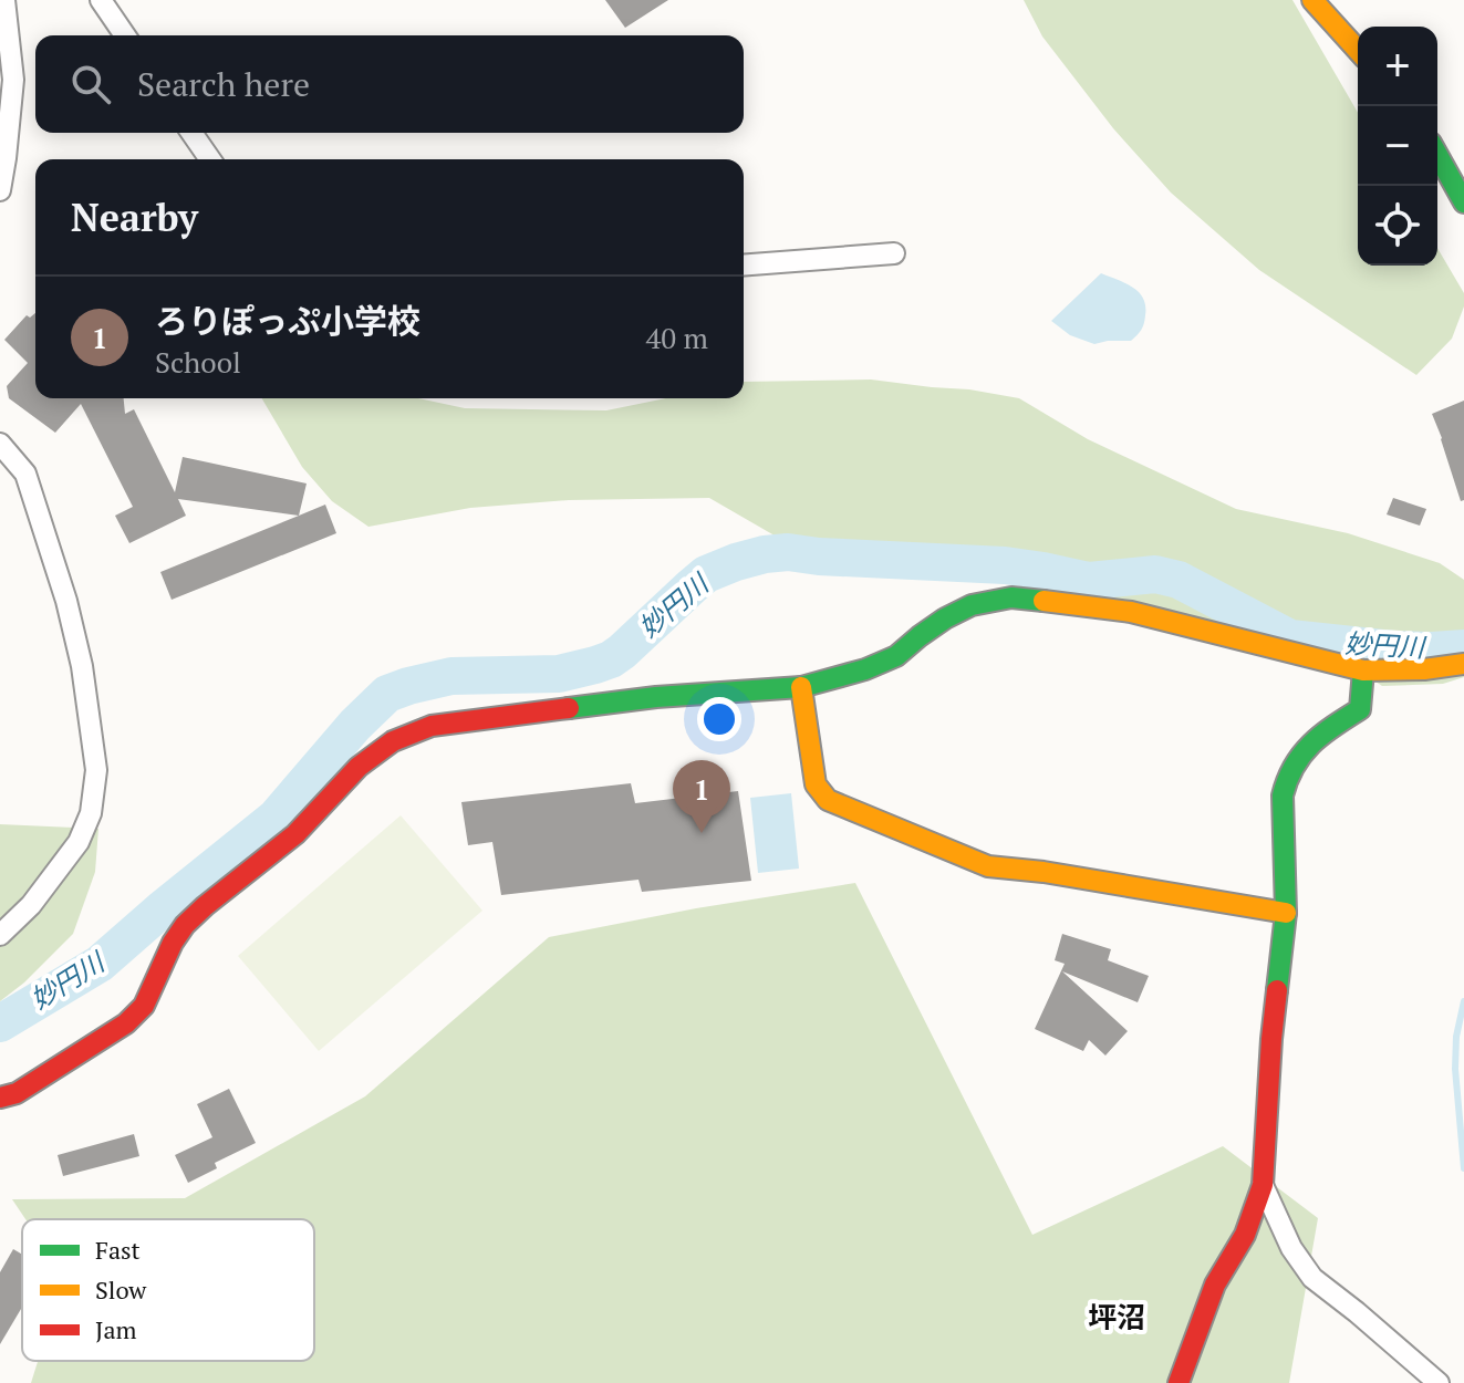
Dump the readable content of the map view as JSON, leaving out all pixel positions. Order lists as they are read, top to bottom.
{
  "districts": ["坪沼"],
  "water": ["妙円川"],
  "legend": ["Fast", "Slow", "Jam"],
  "page": {
    "map_buttons": ["+", "−"],
    "search": "Search here",
    "heading": "Nearby",
    "list": [
      {
        "mark": "1",
        "name": "ろりぽっぷ小学校",
        "note": "School",
        "value": "40 m"
      }
    ],
    "pins": "1"
  }
}
